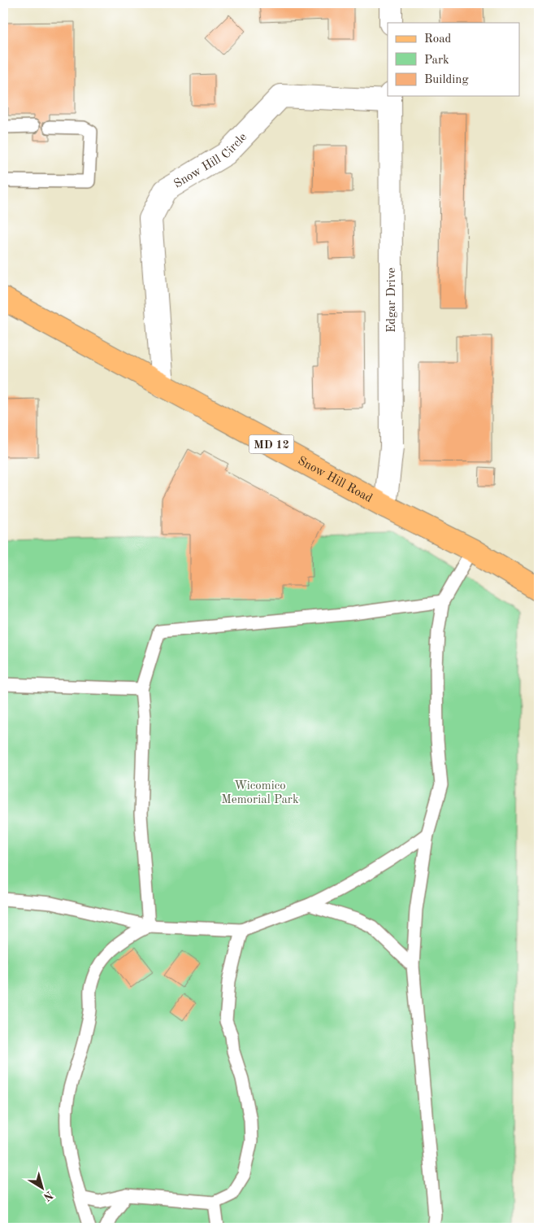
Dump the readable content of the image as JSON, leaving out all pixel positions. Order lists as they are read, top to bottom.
{
  "streets": {
    "main road": ["MD 12", "Snow Hill Road"],
    "street": ["Snow Hill Circle", "Edgar Drive"]
  },
  "crossings": [
    ["Snow Hill Circle", "Edgar Drive"],
    ["Snow Hill Circle", "Snow Hill Road"],
    ["Edgar Drive", "Snow Hill Road"]
  ],
  "parks": ["Wicomico Memorial Park"],
  "legend": ["Road", "Park", "Building"],
  "north": "bottom right"
}
